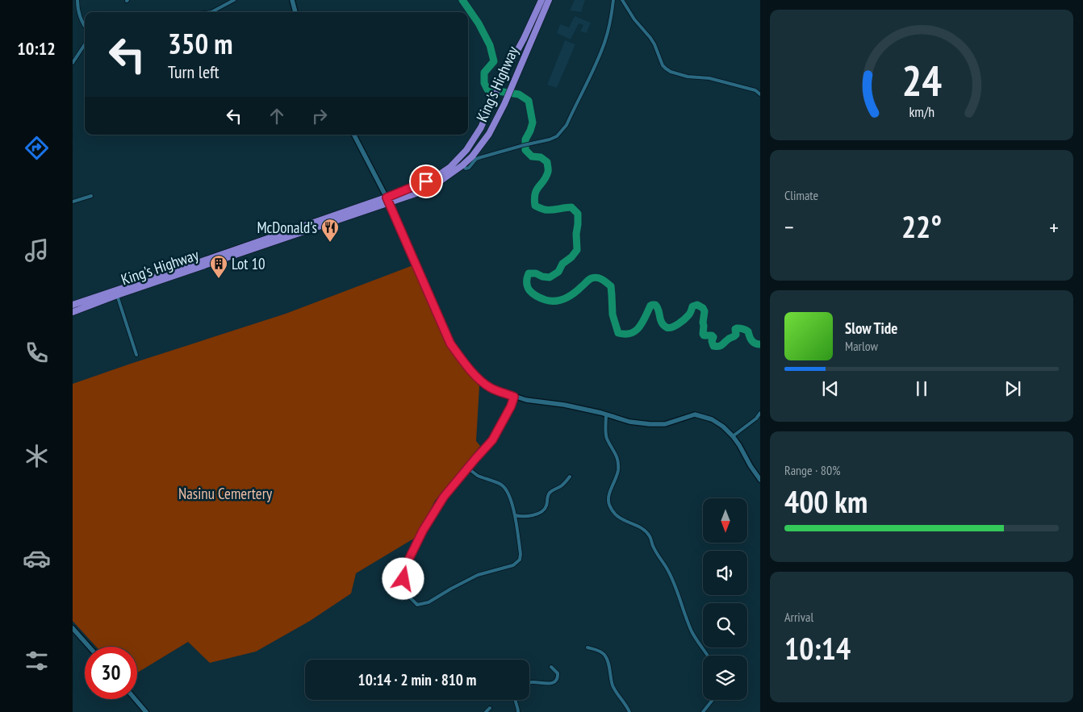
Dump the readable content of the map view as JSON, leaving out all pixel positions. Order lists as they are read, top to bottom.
{
  "streets": {
    "highway": ["King's Highway"]
  },
  "parks": ["Nasinu Cemertery"],
  "places": {
    "restaurant": ["McDonald's"],
    "building": ["Lot 10"]
  },
  "north": "bottom",
  "page": {
    "tabs": "10:12",
    "turn": ["350 m", "Turn left"],
    "tile": [
      "Climate",
      ["Range · 80%", "400 km"],
      ["Arrival", "10:14"]
    ],
    "heat": ["−", "22°", "+"],
    "song": ["Slow Tide", "Marlow"],
    "limit": "30",
    "trip": "10:14 · 2 min · 810 m",
    "gauge": ["24", "km/h"]
  }
}
